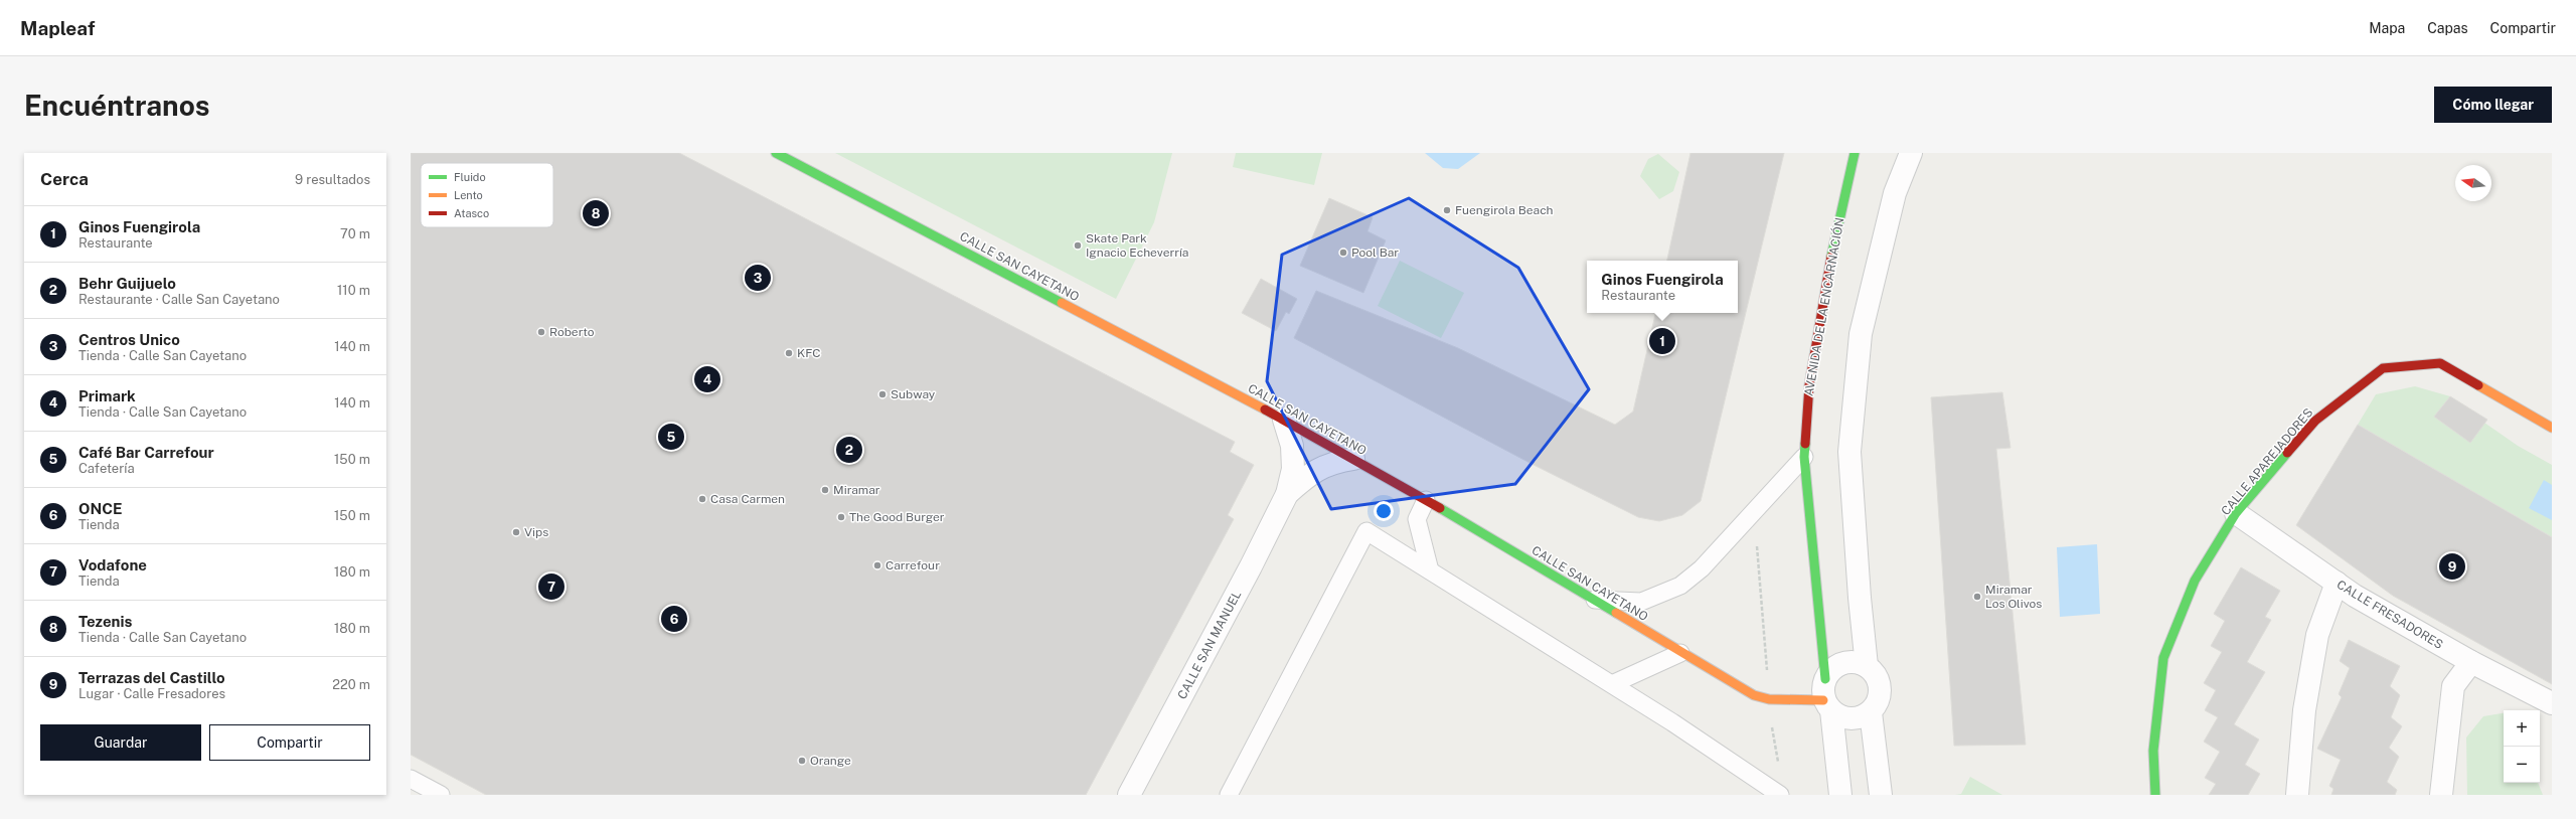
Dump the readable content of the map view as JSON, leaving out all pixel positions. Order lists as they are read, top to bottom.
{
  "streets": {
    "street": [
      "CALLE SAN CAYETANO",
      "AVENIDA DE LA ENCARNACIÓN",
      "CALLE APAREJADORES",
      "CALLE FRESADORES",
      "CALLE SAN MANUEL"
    ]
  },
  "crossings": [
    ["CALLE SAN CAYETANO", "AVENIDA DE LA ENCARNACIÓN"],
    ["CALLE SAN CAYETANO", "CALLE SAN MANUEL"],
    ["CALLE APAREJADORES", "CALLE FRESADORES"]
  ],
  "places": [
    "Fuengirola Beach",
    "Skate Park Ignacio Echeverría",
    "Pool Bar",
    "Roberto",
    "KFC",
    "Subway",
    "Miramar",
    "Casa Carmen",
    "The Good Burger",
    "Vips",
    "Carrefour",
    "Miramar Los Olivos",
    "Orange"
  ],
  "legend": ["Fluido", "Lento", "Atasco"],
  "north": "left",
  "page": {
    "header": "Mapleaf",
    "nav": ["Mapa", "Capas", "Compartir"],
    "buttons": [
      "Cómo llegar",
      ["Guardar", "Compartir"]
    ],
    "title": "Encuéntranos",
    "heading": ["Cerca", "9 resultados"],
    "pins": [
      "8",
      "3",
      "1",
      "4",
      "5",
      "2",
      "9",
      "7",
      "6"
    ],
    "list": [
      {
        "mark": "1",
        "name": "Ginos Fuengirola",
        "note": "Restaurante",
        "value": "70 m"
      },
      {
        "mark": "2",
        "name": "Behr Guijuelo",
        "note": "Restaurante · Calle San Cayetano",
        "value": "110 m"
      },
      {
        "mark": "3",
        "name": "Centros Unico",
        "note": "Tienda · Calle San Cayetano",
        "value": "140 m"
      },
      {
        "mark": "4",
        "name": "Primark",
        "note": "Tienda · Calle San Cayetano",
        "value": "140 m"
      },
      {
        "mark": "5",
        "name": "Café Bar Carrefour",
        "note": "Cafetería",
        "value": "150 m"
      },
      {
        "mark": "6",
        "name": "ONCE",
        "note": "Tienda",
        "value": "150 m"
      },
      {
        "mark": "7",
        "name": "Vodafone",
        "note": "Tienda",
        "value": "180 m"
      },
      {
        "mark": "8",
        "name": "Tezenis",
        "note": "Tienda · Calle San Cayetano",
        "value": "180 m"
      },
      {
        "mark": "9",
        "name": "Terrazas del Castillo",
        "note": "Lugar · Calle Fresadores",
        "value": "220 m"
      }
    ],
    "popup": ["Ginos Fuengirola", "Restaurante"],
    "map_buttons": ["+", "−"]
  }
}
